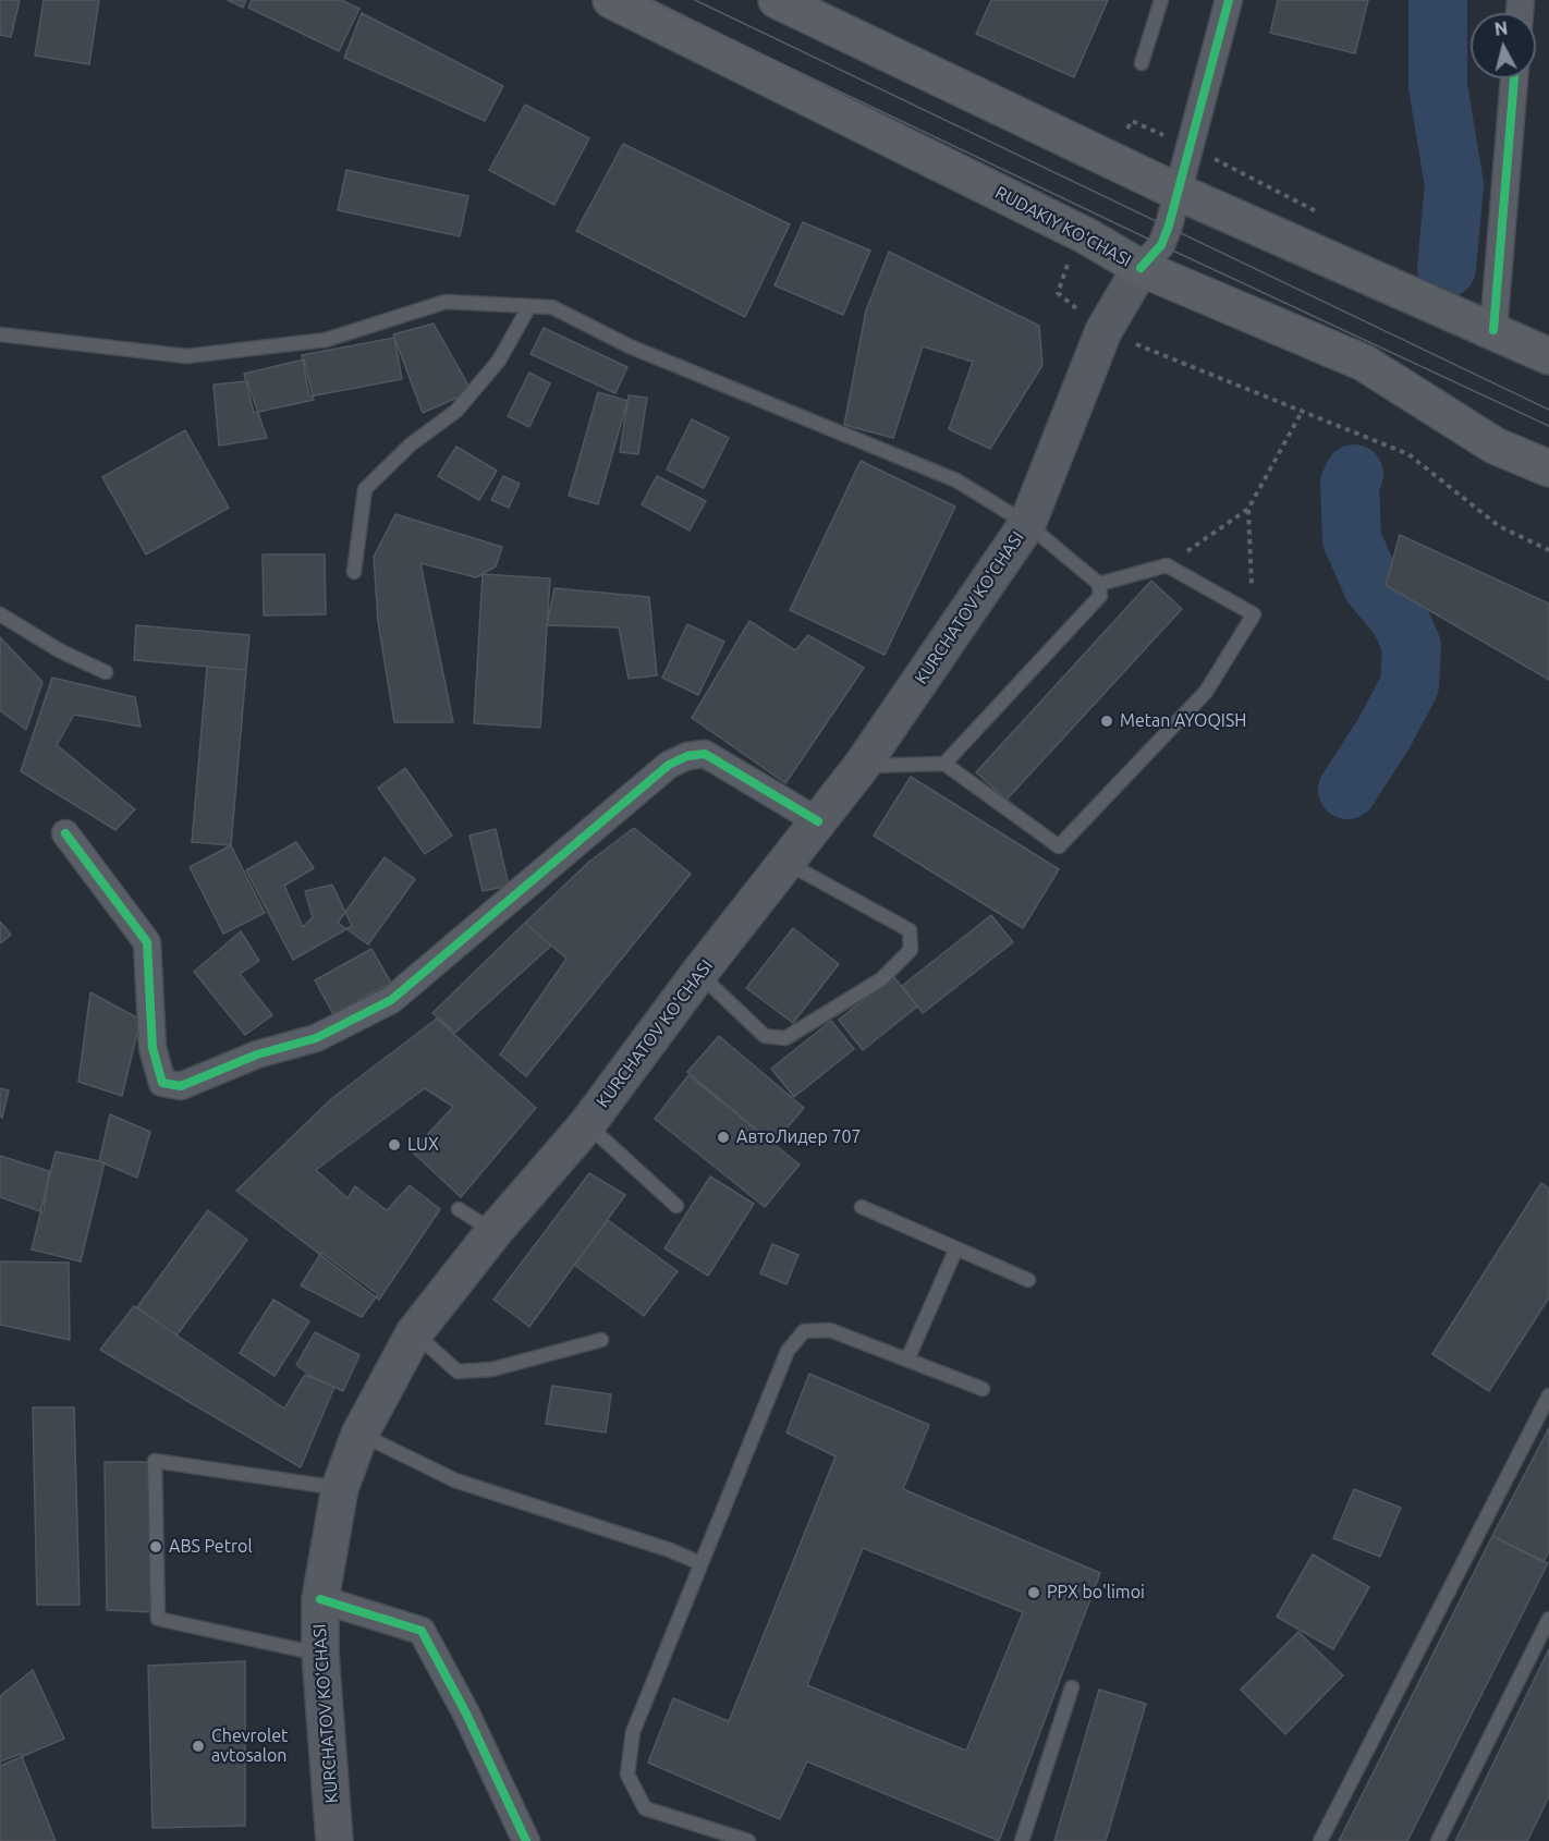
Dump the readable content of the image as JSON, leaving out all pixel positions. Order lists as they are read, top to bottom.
{
  "streets": {
    "main road": ["RUDAKIY KO'CHASI", "KURCHATOV KO'CHASI"]
  },
  "crossings": [
    ["RUDAKIY KO'CHASI", "KURCHATOV KO'CHASI"]
  ],
  "places": [
    "Metan AYOQISH",
    "АвтоЛидер 707",
    "LUX",
    "ABS Petrol",
    "PPX bo'limoi",
    "Chevrolet avtosalon"
  ],
  "north": "top"
}
